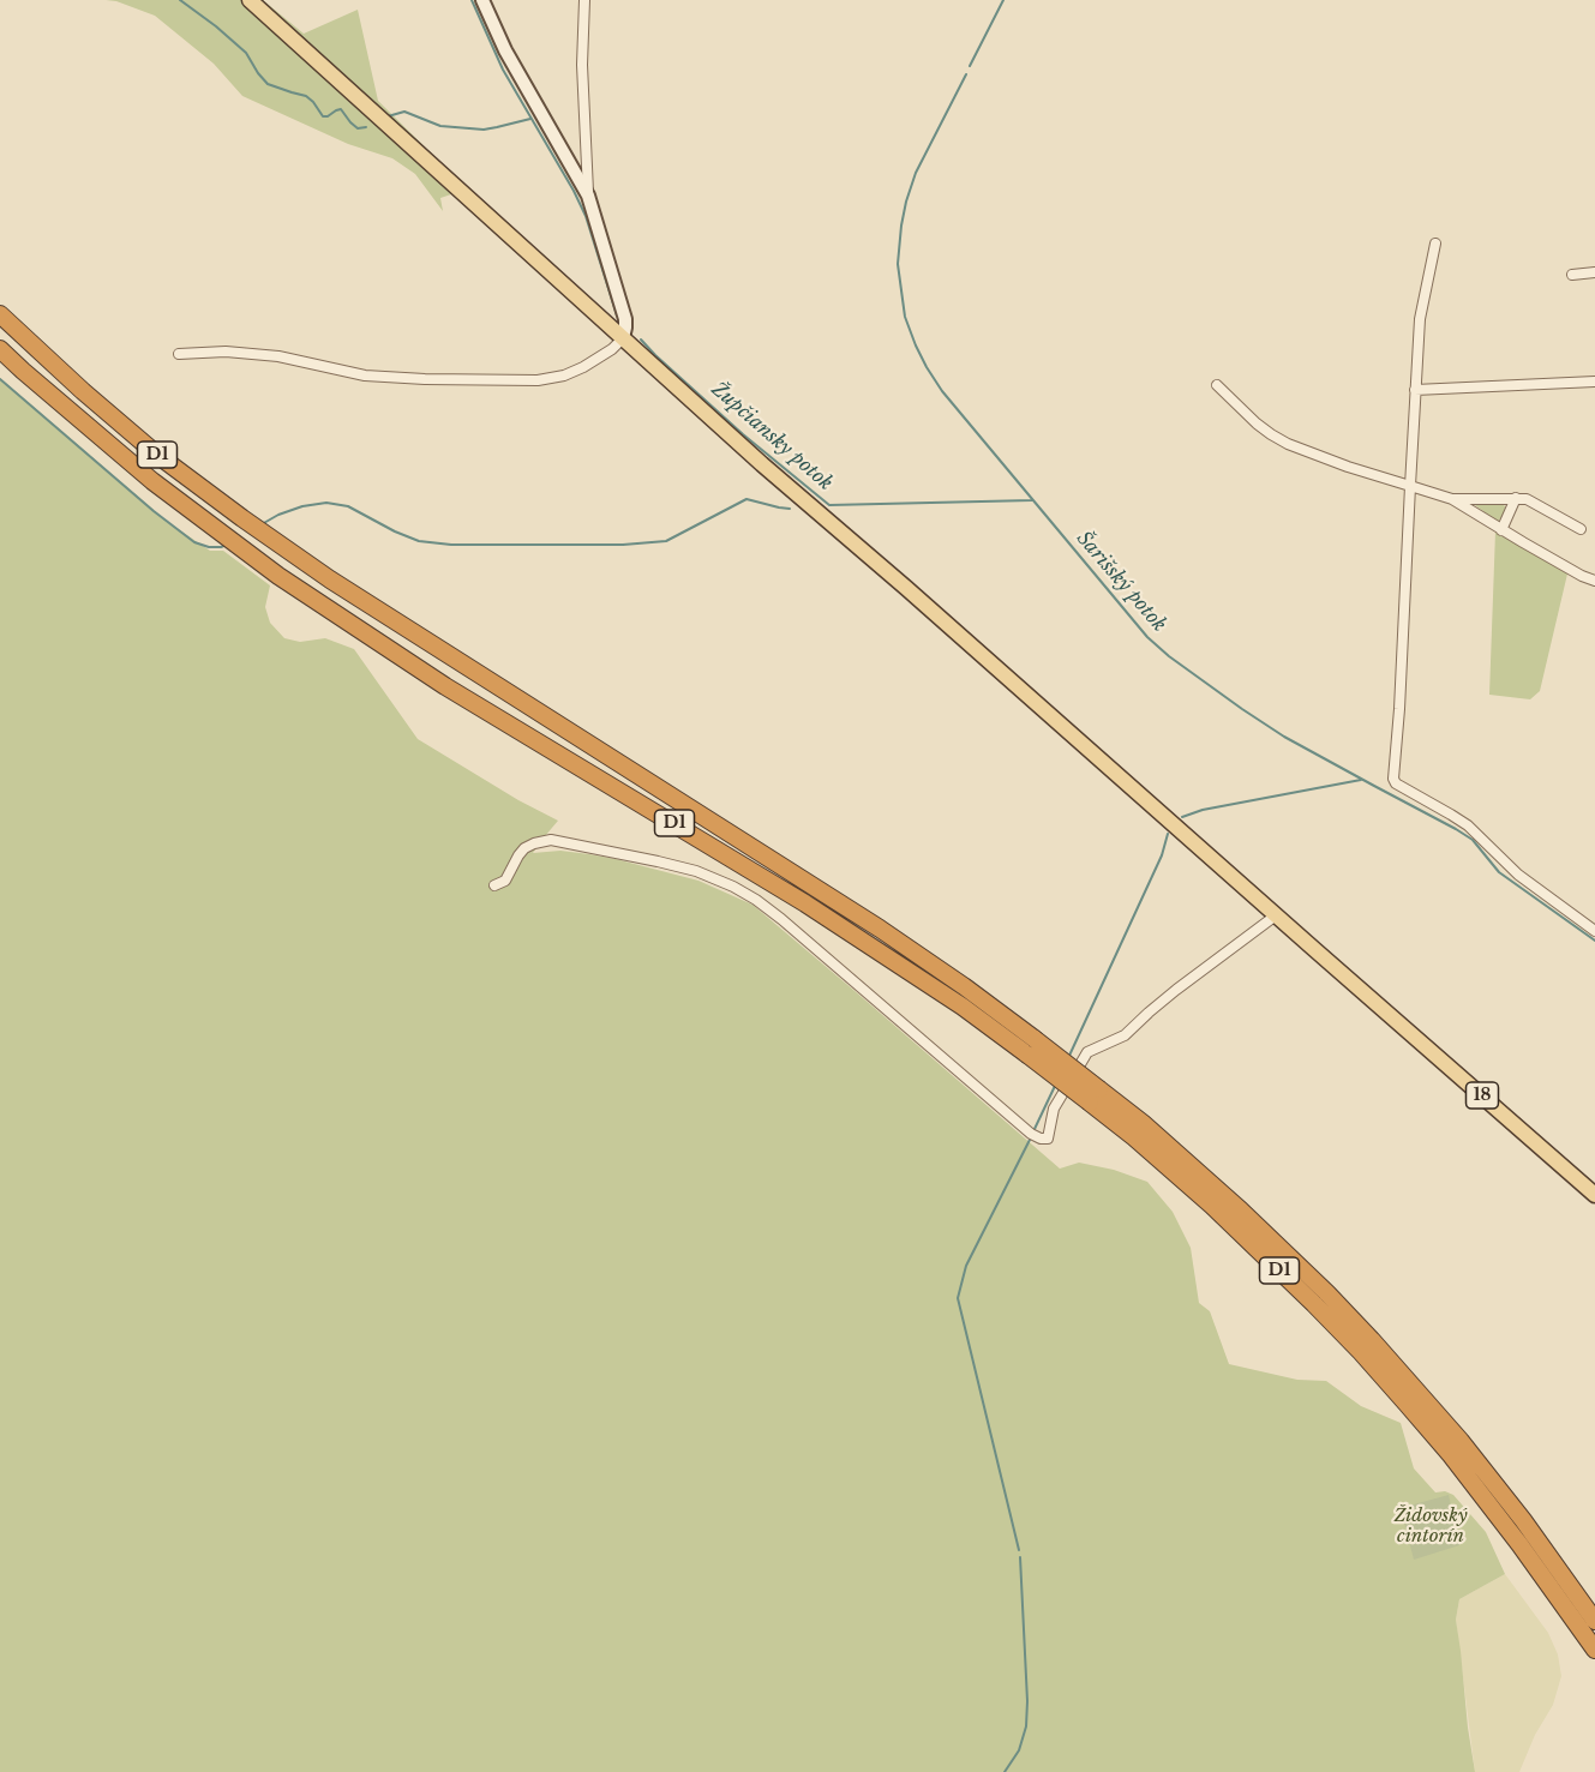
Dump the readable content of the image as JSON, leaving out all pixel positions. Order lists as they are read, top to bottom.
{
  "streets": {
    "highway": ["D1"],
    "main road": ["18"]
  },
  "water": ["Župčiansky potok", "Šarišský potok"],
  "parks": ["Židovský cintorín"]
}
